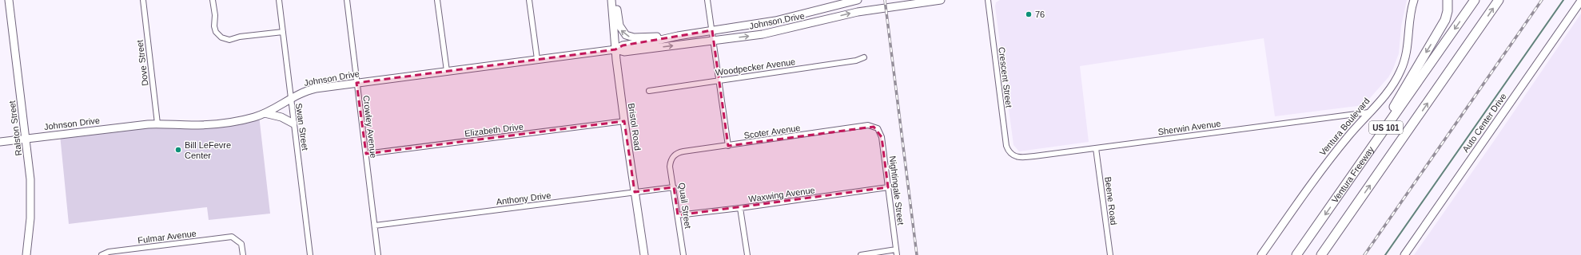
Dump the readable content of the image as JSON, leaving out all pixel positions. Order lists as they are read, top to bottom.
{
  "streets": {
    "highway": ["US 101", "Ventura Freeway"],
    "main road": [
      "Johnson Drive",
      "Auto Center Drive",
      "Bristol Road",
      "Ventura Boulevard",
      "Ralston Street"
    ],
    "street": [
      "Dove Street",
      "Woodpecker Avenue",
      "Crescent Street",
      "Swan Street",
      "Crowley Avenue",
      "Sherwin Avenue",
      "Elizabeth Drive",
      "Scoter Avenue",
      "Nightingale Street",
      "Waxwing Avenue",
      "Anthony Drive",
      "Beene Road",
      "Quail Street",
      "Fulmar Avenue"
    ]
  },
  "crossings": [
    ["Johnson Drive", "Dove Street"],
    ["Johnson Drive", "Swan Street"],
    ["Johnson Drive", "Crowley Avenue"],
    ["Johnson Drive", "Bristol Road"],
    ["Johnson Drive", "Ralston Street"],
    ["Crescent Street", "Sherwin Avenue"],
    ["Crowley Avenue", "Elizabeth Drive"],
    ["Crowley Avenue", "Anthony Drive"],
    ["Bristol Road", "Elizabeth Drive"],
    ["Bristol Road", "Anthony Drive"],
    ["Ventura Boulevard", "Sherwin Avenue"],
    ["Sherwin Avenue", "Beene Road"],
    ["Scoter Avenue", "Nightingale Street"],
    ["Scoter Avenue", "Quail Street"],
    ["Nightingale Street", "Waxwing Avenue"],
    ["Waxwing Avenue", "Quail Street"],
    ["Anthony Drive", "Quail Street"]
  ],
  "places": ["76", "Bill LeFevre Center"]
}
